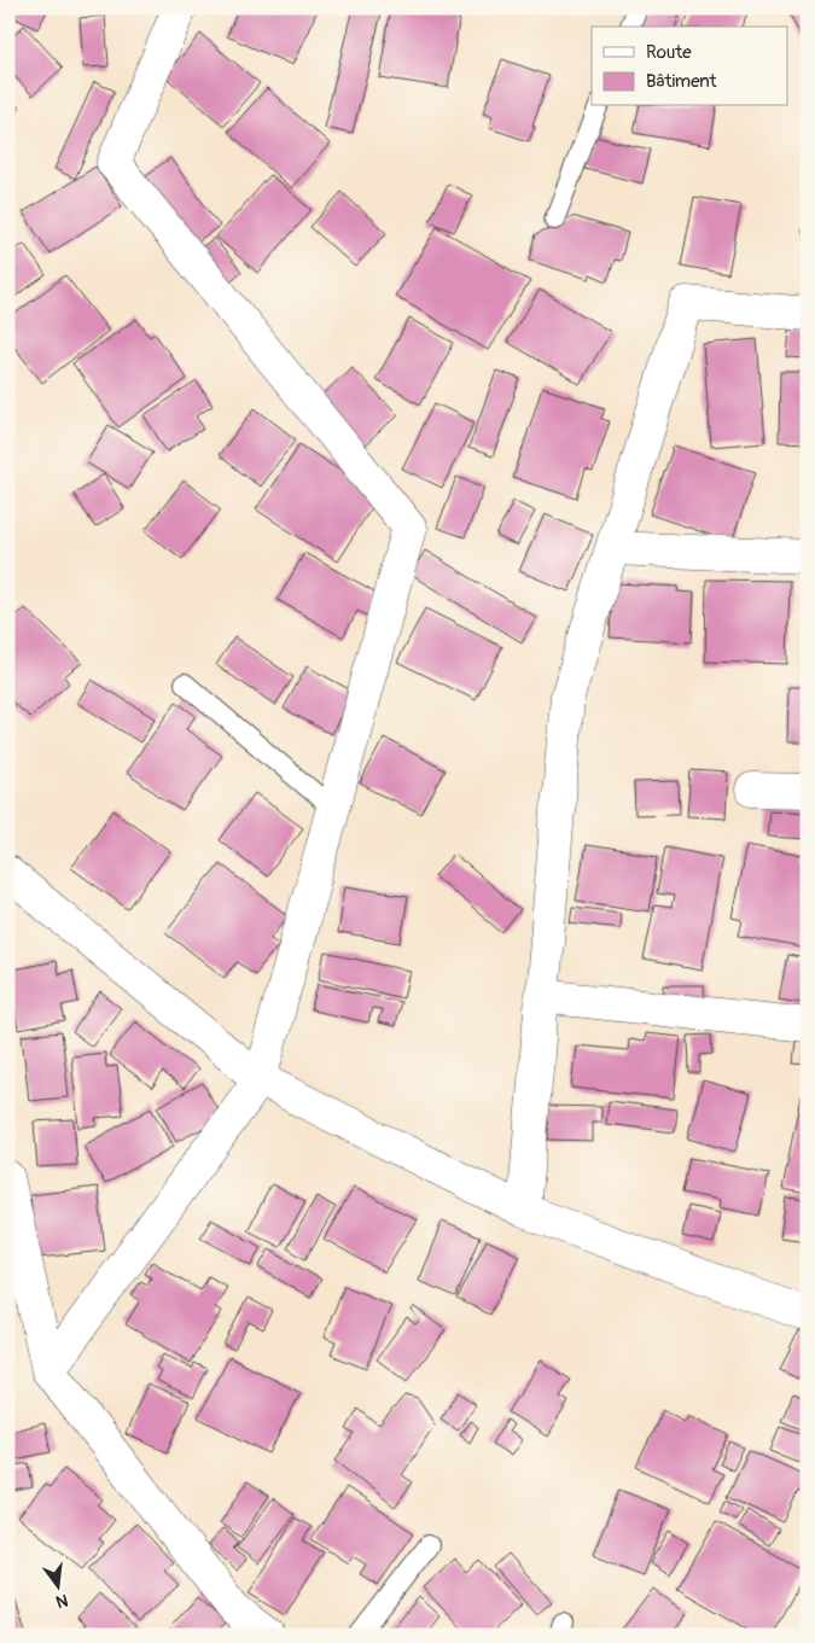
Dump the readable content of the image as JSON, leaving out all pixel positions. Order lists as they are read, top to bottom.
{
  "legend": ["Route", "Bâtiment"],
  "north": "bottom"
}
